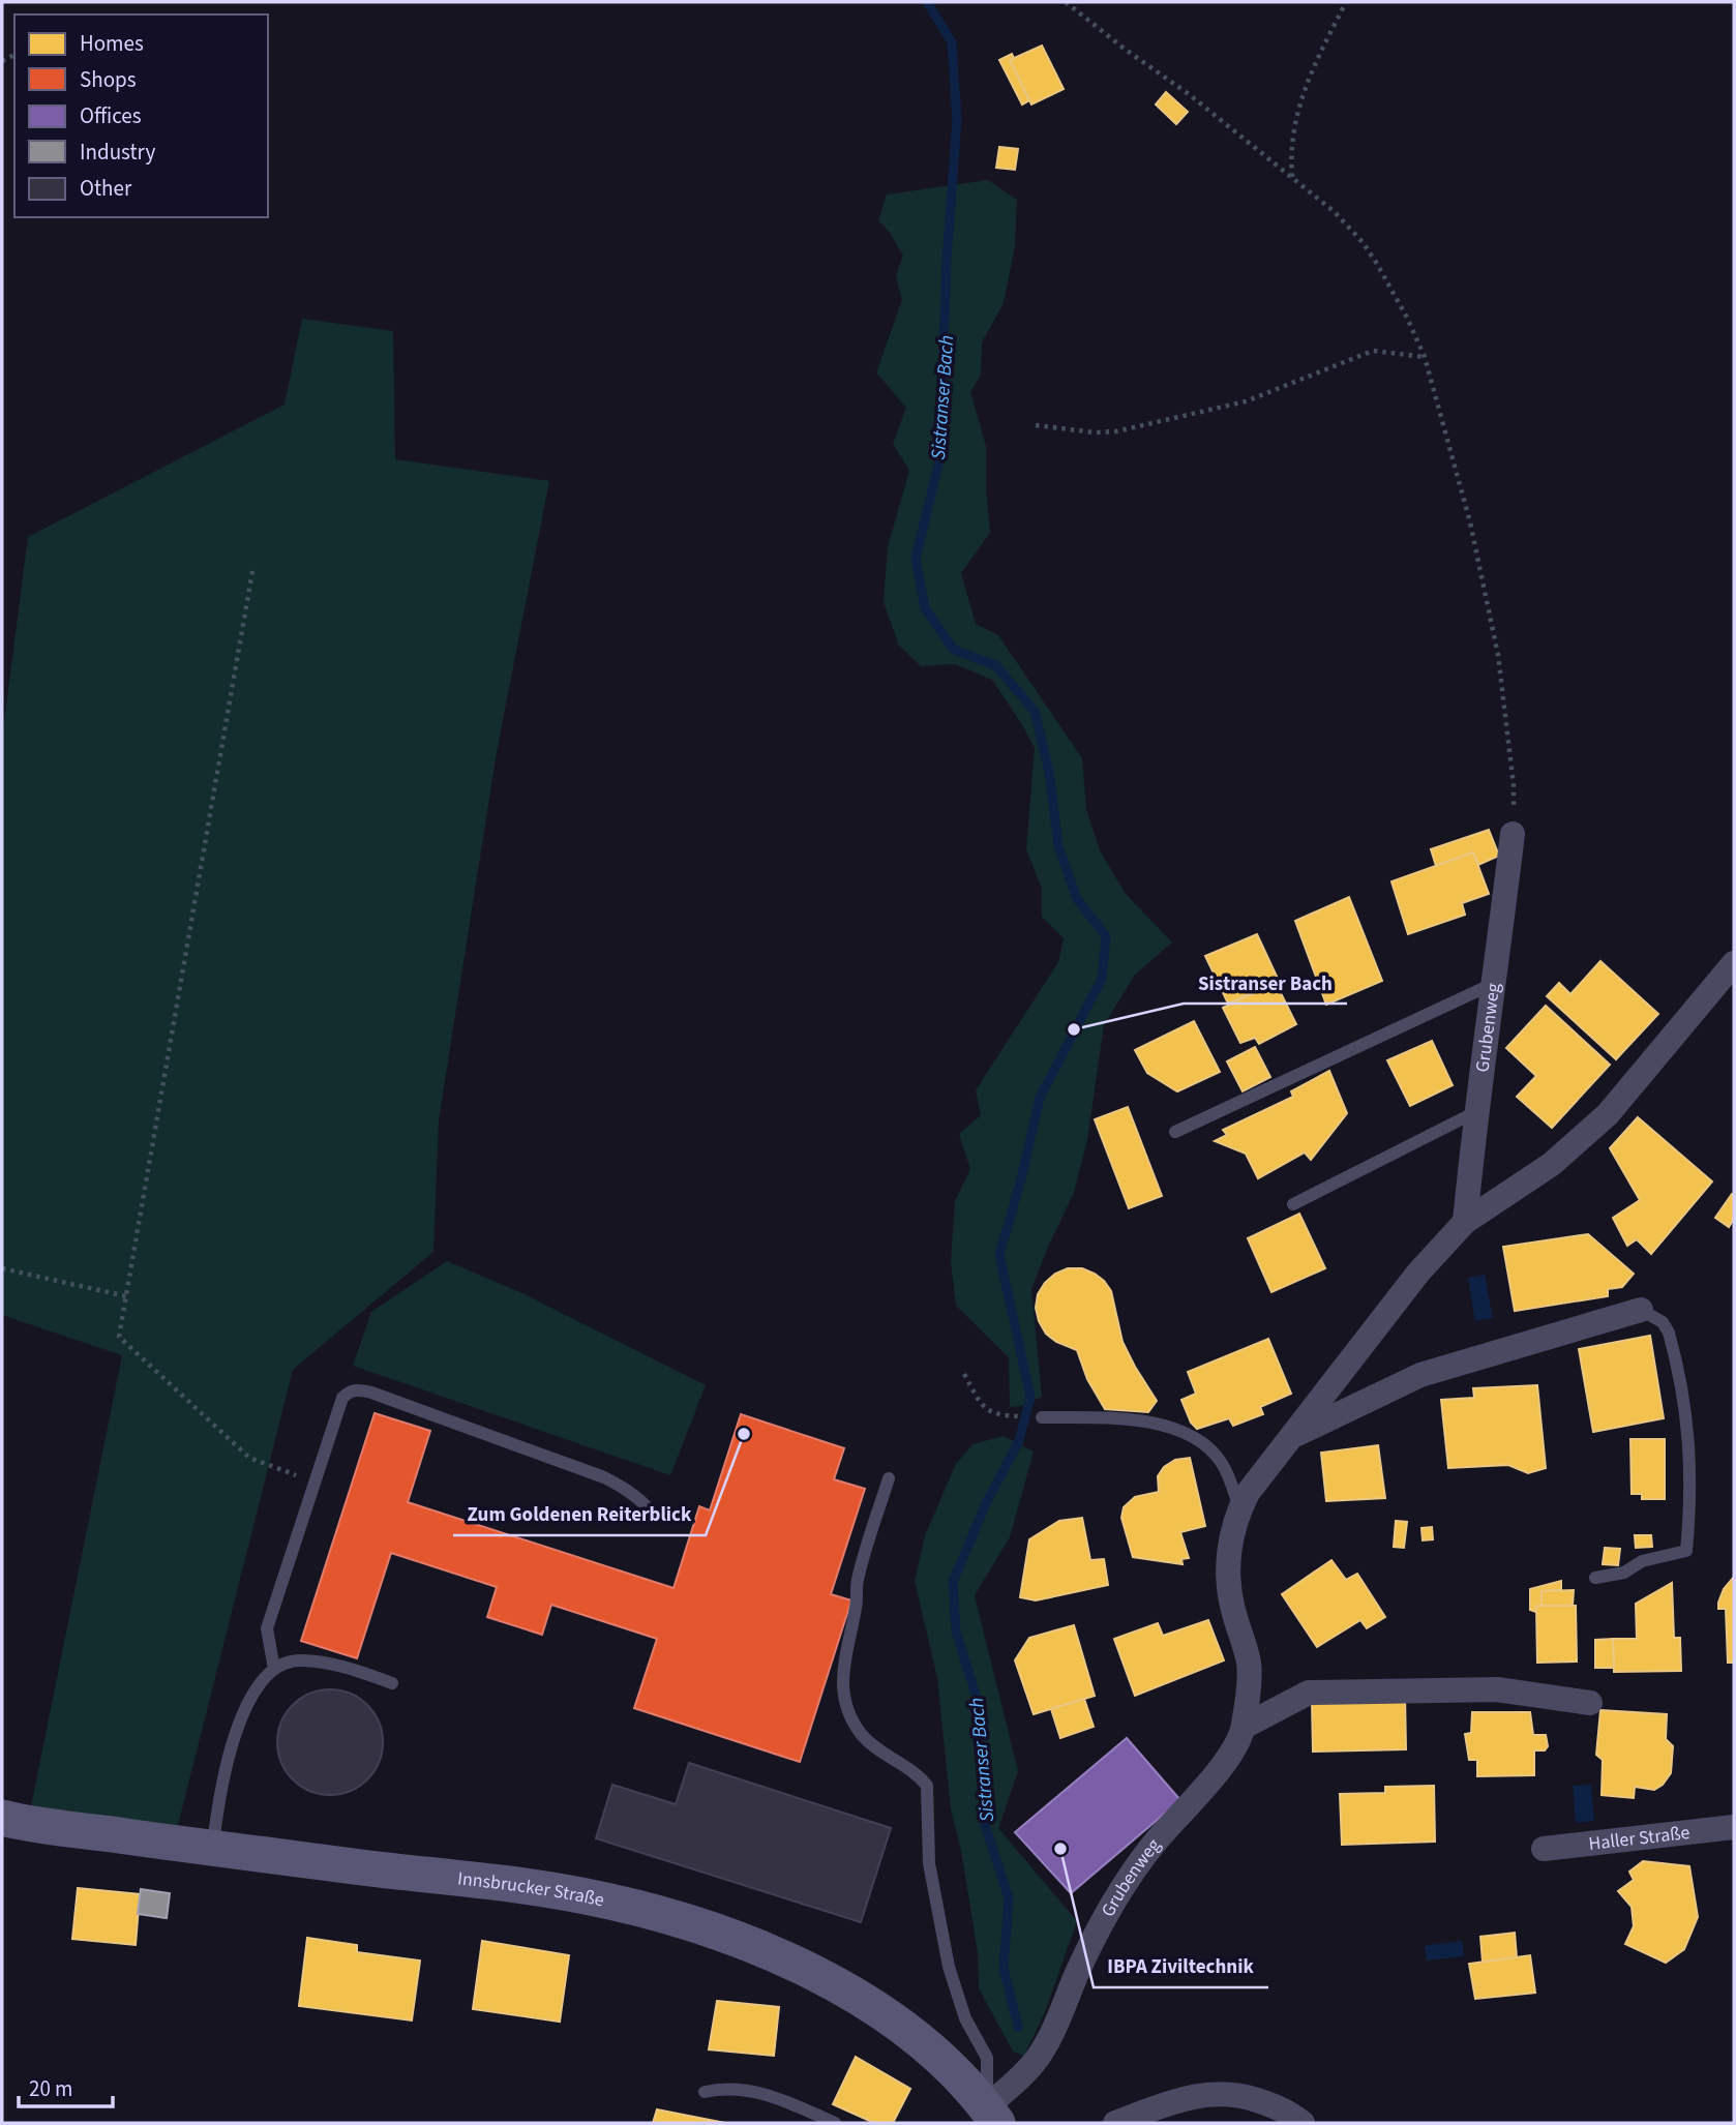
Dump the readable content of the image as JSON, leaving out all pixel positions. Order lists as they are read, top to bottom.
{
  "streets": {
    "main road": ["Innsbrucker Straße"],
    "street": ["Grubenweg", "Haller Straße"]
  },
  "crossings": [
    ["Grubenweg", "Innsbrucker Straße"]
  ],
  "water": ["Sistranser Bach"],
  "places": ["Sistranser Bach", "Zum Goldenen Reiterblick", "IBPA Ziviltechnik"],
  "legend": [
    "Homes",
    "Shops",
    "Offices",
    "Industry",
    "Other"
  ],
  "scale_bar": "20 m"
}
